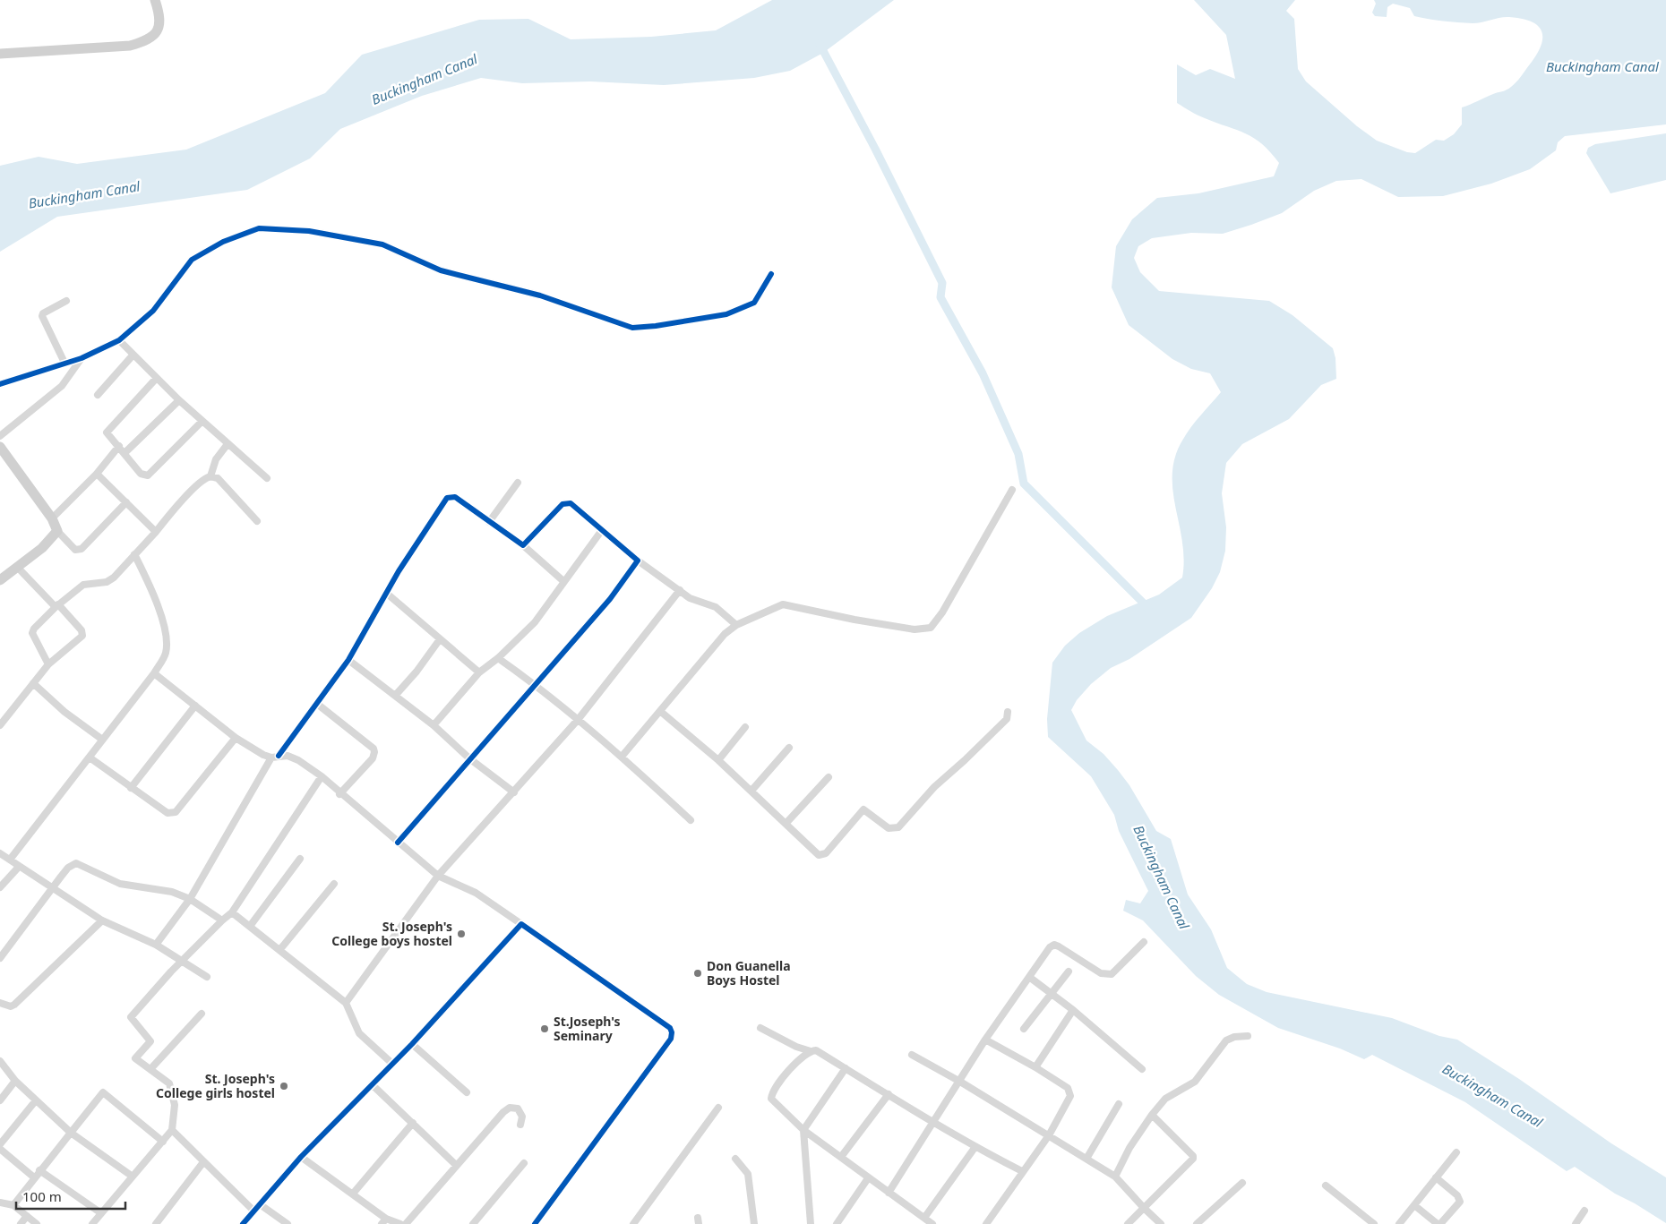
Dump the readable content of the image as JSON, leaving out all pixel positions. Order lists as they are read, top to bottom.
{
  "water": ["Buckingham Canal"],
  "places": [
    "St. Joseph's College boys hostel",
    "Don Guanella Boys Hostel",
    "St.Joseph's Seminary",
    "St. Joseph's College girls hostel"
  ],
  "scale_bar": "100 m"
}
